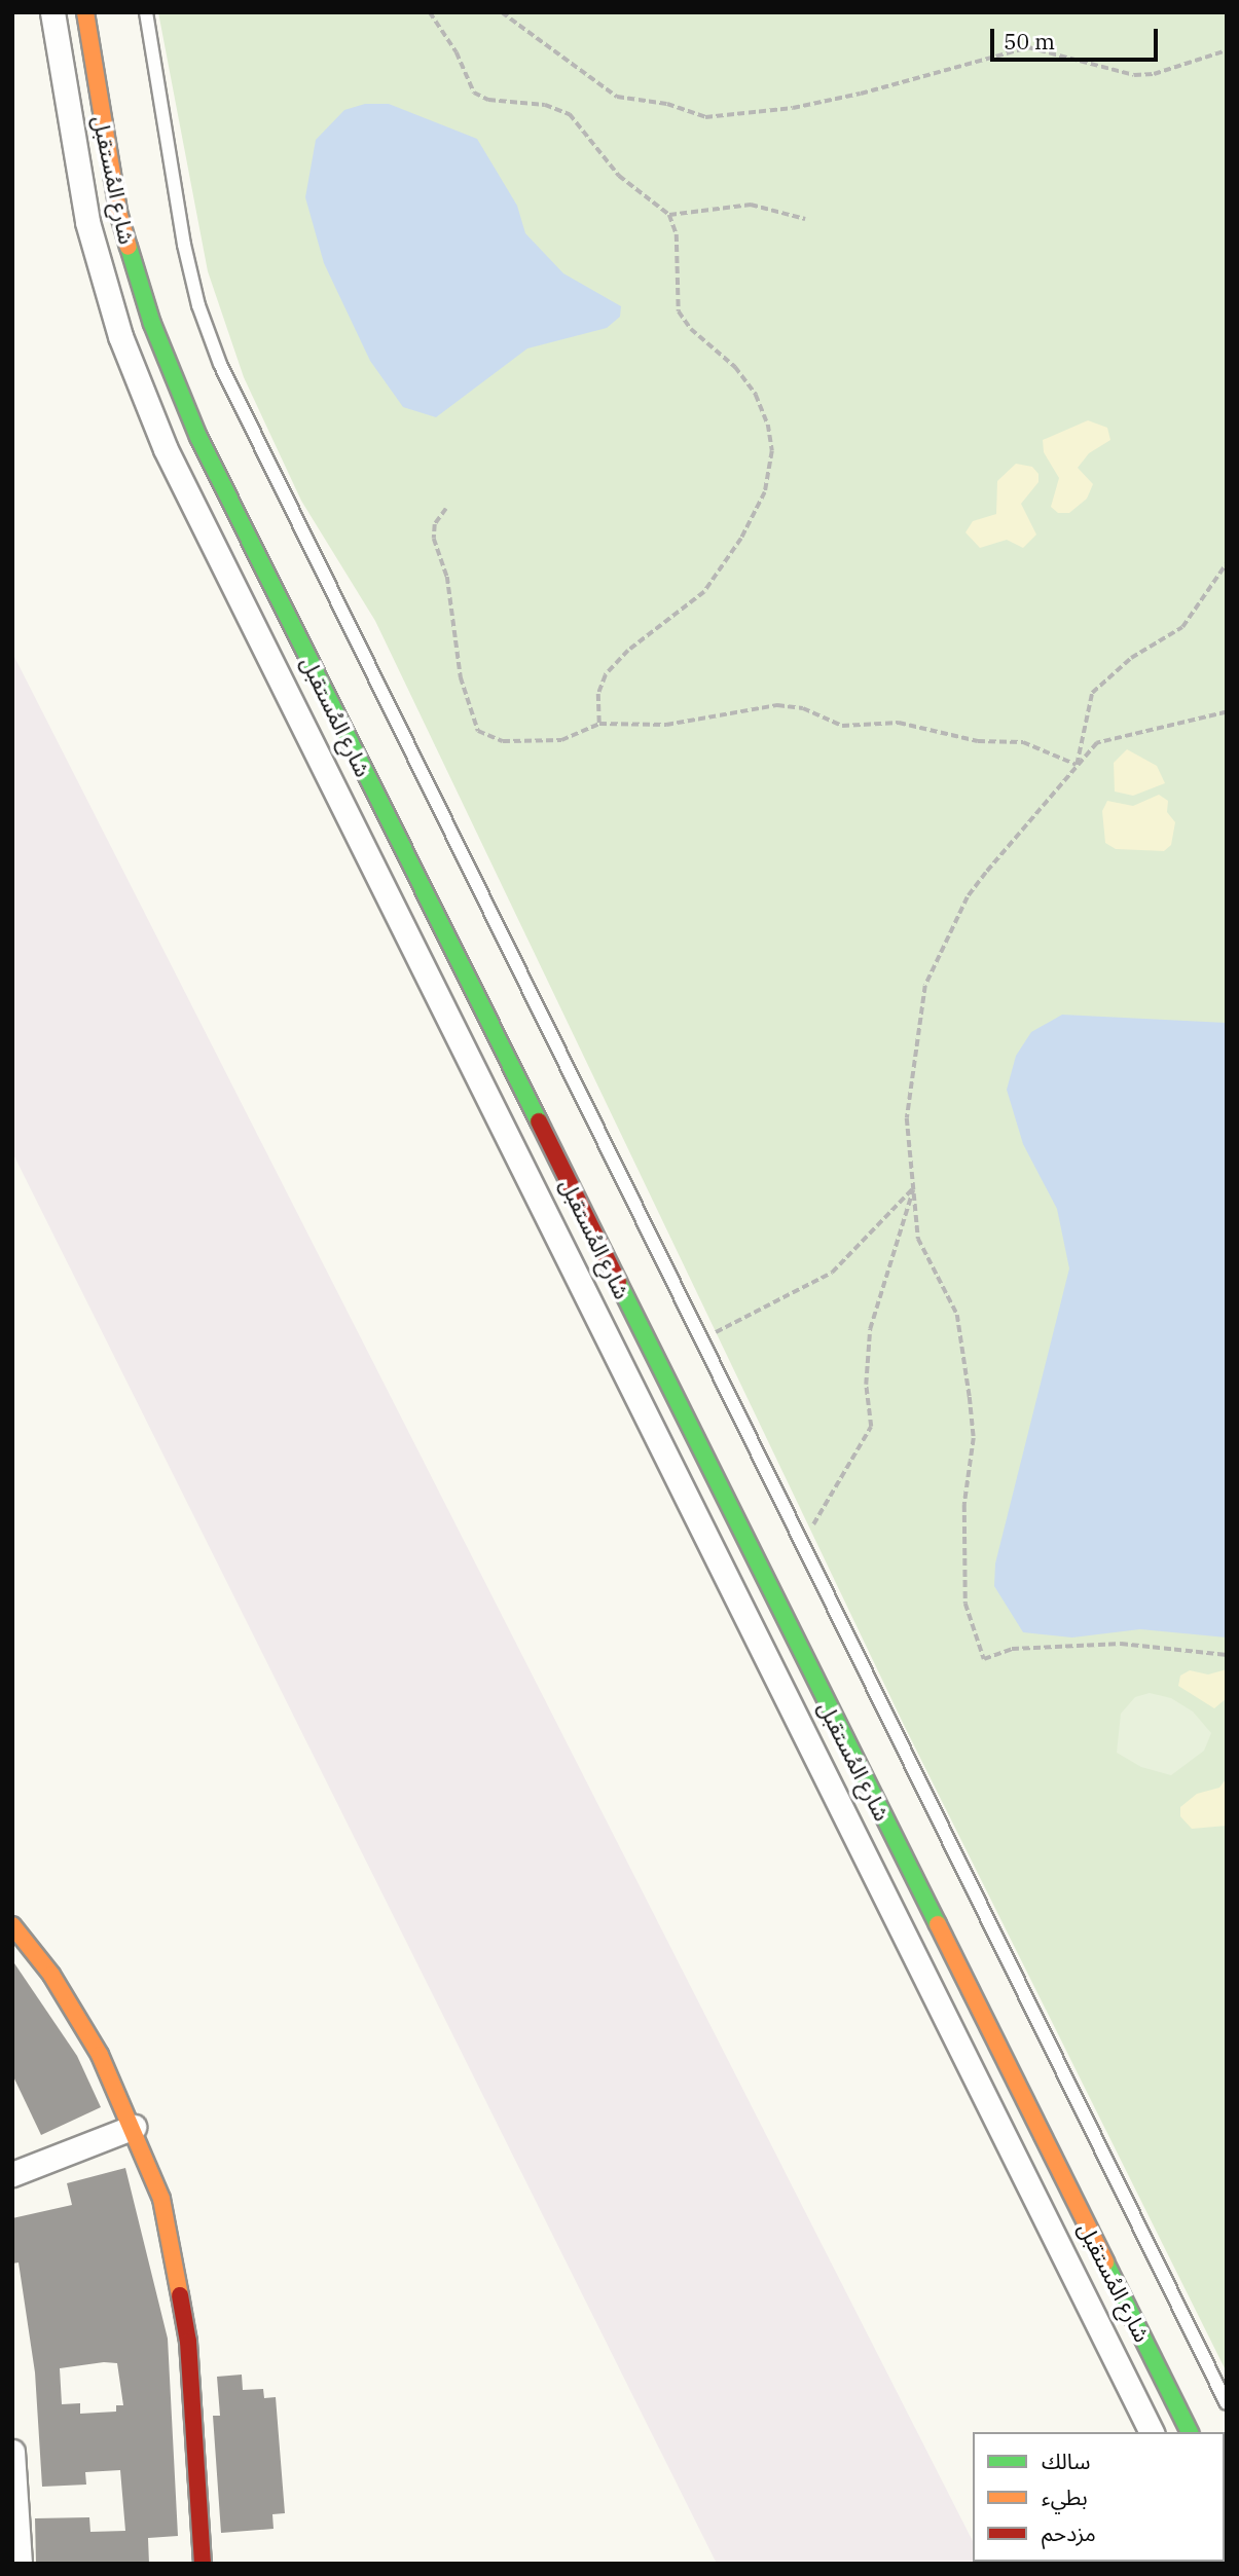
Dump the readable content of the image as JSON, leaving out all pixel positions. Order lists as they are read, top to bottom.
{
  "streets": {
    "street": ["شارع المُستقبل"]
  },
  "legend": ["سالك", "بطيء", "مزدحم"],
  "scale_bar": "50 m"
}
